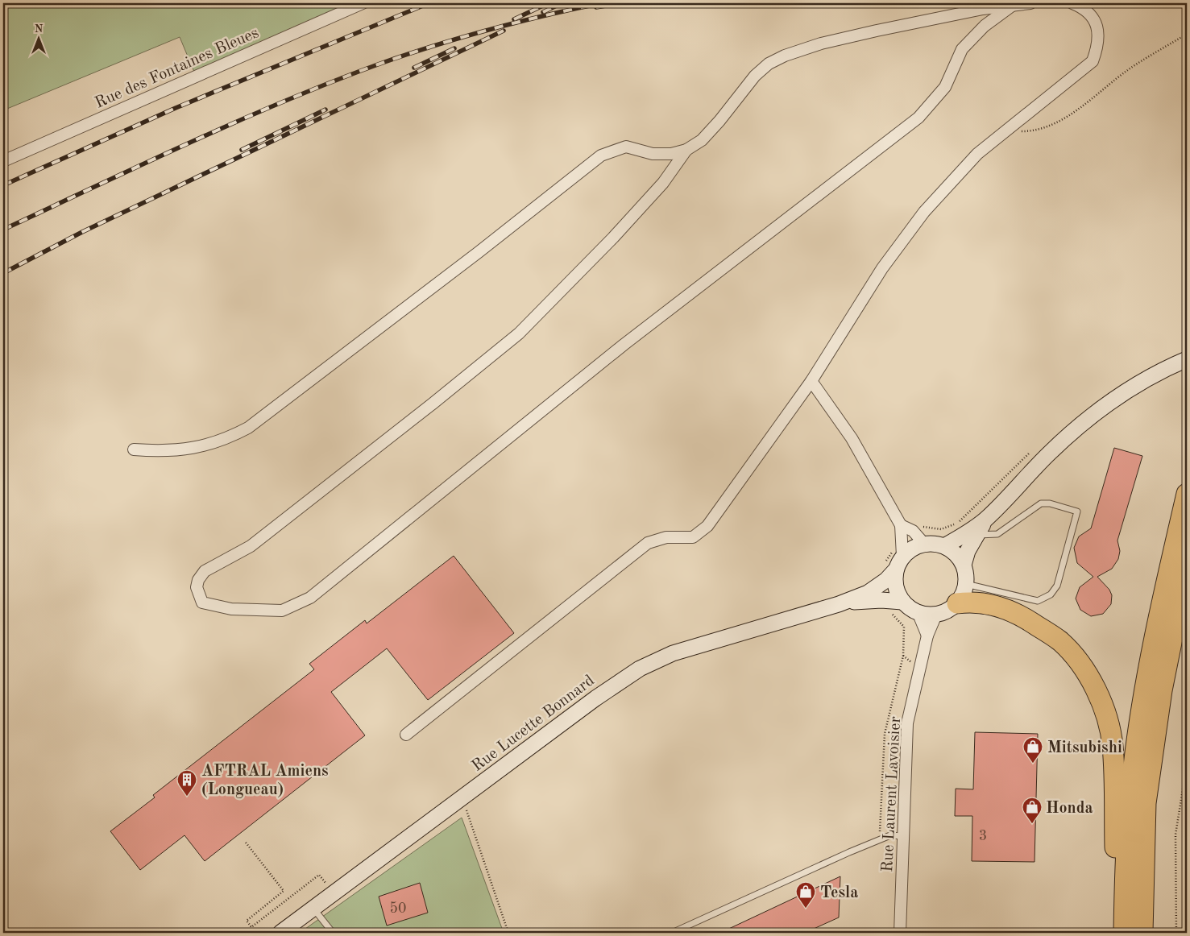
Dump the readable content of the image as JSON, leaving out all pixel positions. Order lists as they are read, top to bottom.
{
  "streets": {
    "street": ["Rue des Fontaines Bleues", "Rue Lucette Bonnard", "Rue Laurent Lavoisier"]
  },
  "crossings": [
    ["Rue Lucette Bonnard", "Rue Laurent Lavoisier"]
  ],
  "places": {
    "shop": ["Mitsubishi", "Honda", "Tesla"],
    "building": ["AFTRAL Amiens (Longueau)"]
  },
  "house_numbers": ["3", "50"],
  "north": "top"
}
